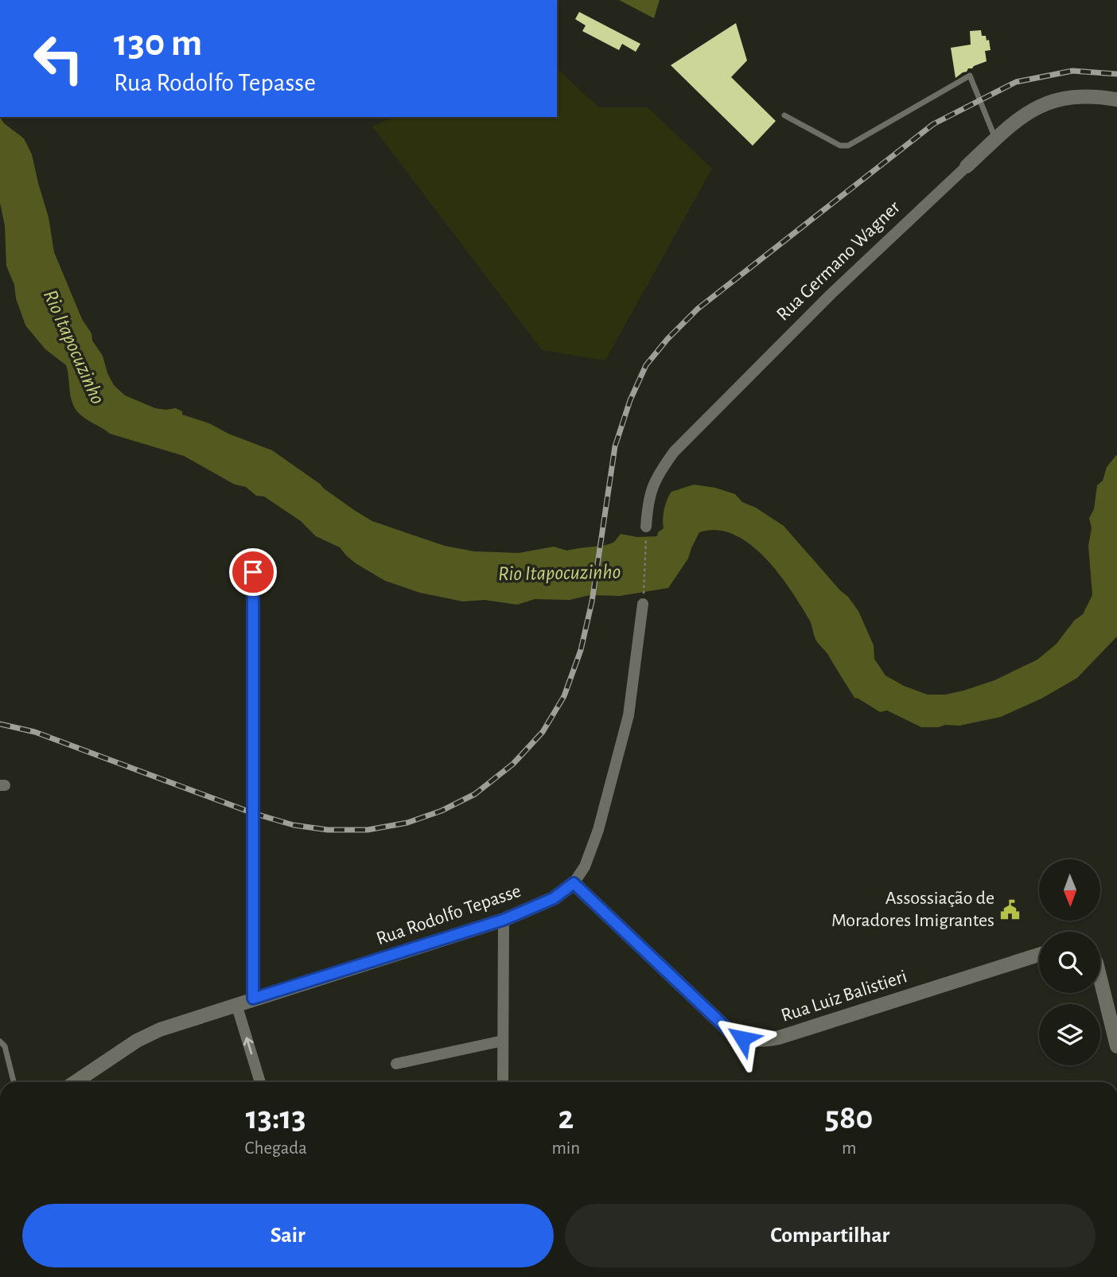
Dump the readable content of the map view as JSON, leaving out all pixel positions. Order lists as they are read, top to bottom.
{
  "streets": {
    "street": ["Rua Germano Wagner", "Rua Rodolfo Tepasse", "Rua Luiz Balistieri"]
  },
  "crossings": [
    ["Rua Rodolfo Tepasse", "Rua Luiz Balistieri"]
  ],
  "water": ["Rio Itapocuzinho"],
  "places": {
    "public building": ["Assossiação de Moradores Imigrantes"]
  },
  "north": "bottom",
  "page": {
    "turn": ["130 m", "Rua Rodolfo Tepasse"],
    "eta": [
      "13:13",
      "Chegada",
      "2",
      "min",
      "580",
      "m"
    ],
    "buttons": ["Sair", "Compartilhar"]
  }
}
